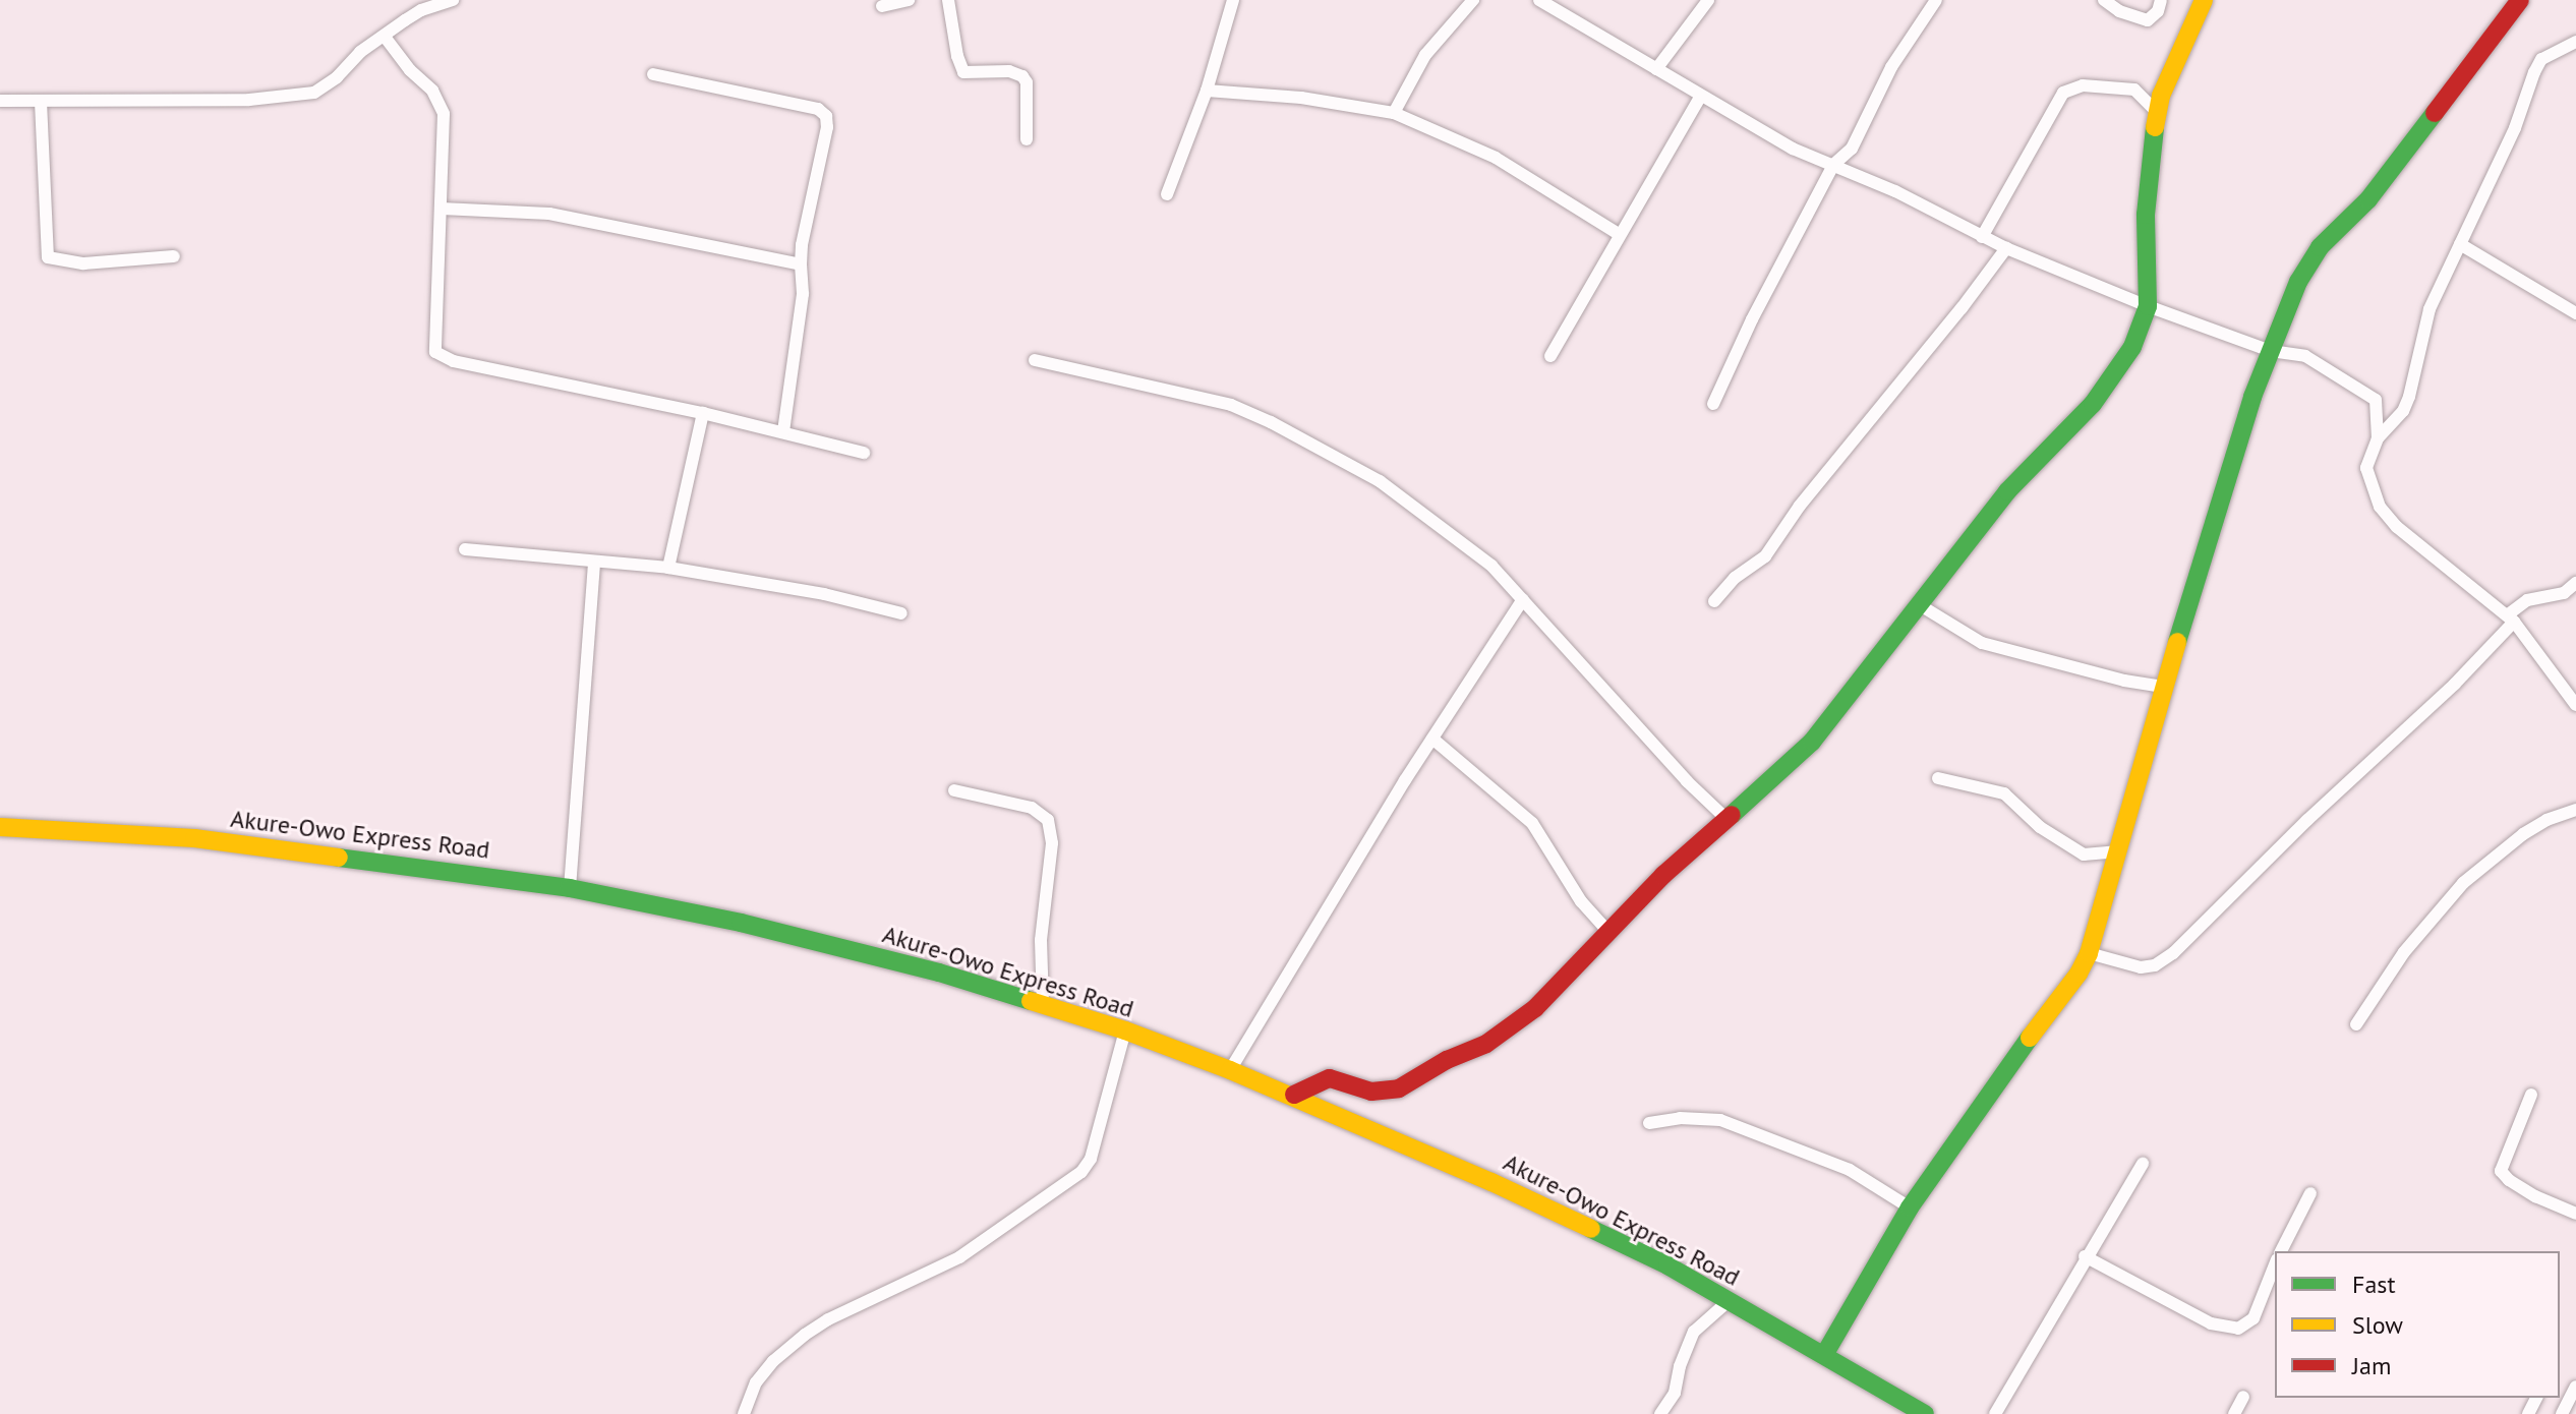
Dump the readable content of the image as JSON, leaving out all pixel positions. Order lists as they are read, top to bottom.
{
  "streets": {
    "main road": ["Akure-Owo Express Road"]
  },
  "legend": ["Fast", "Slow", "Jam"]
}
